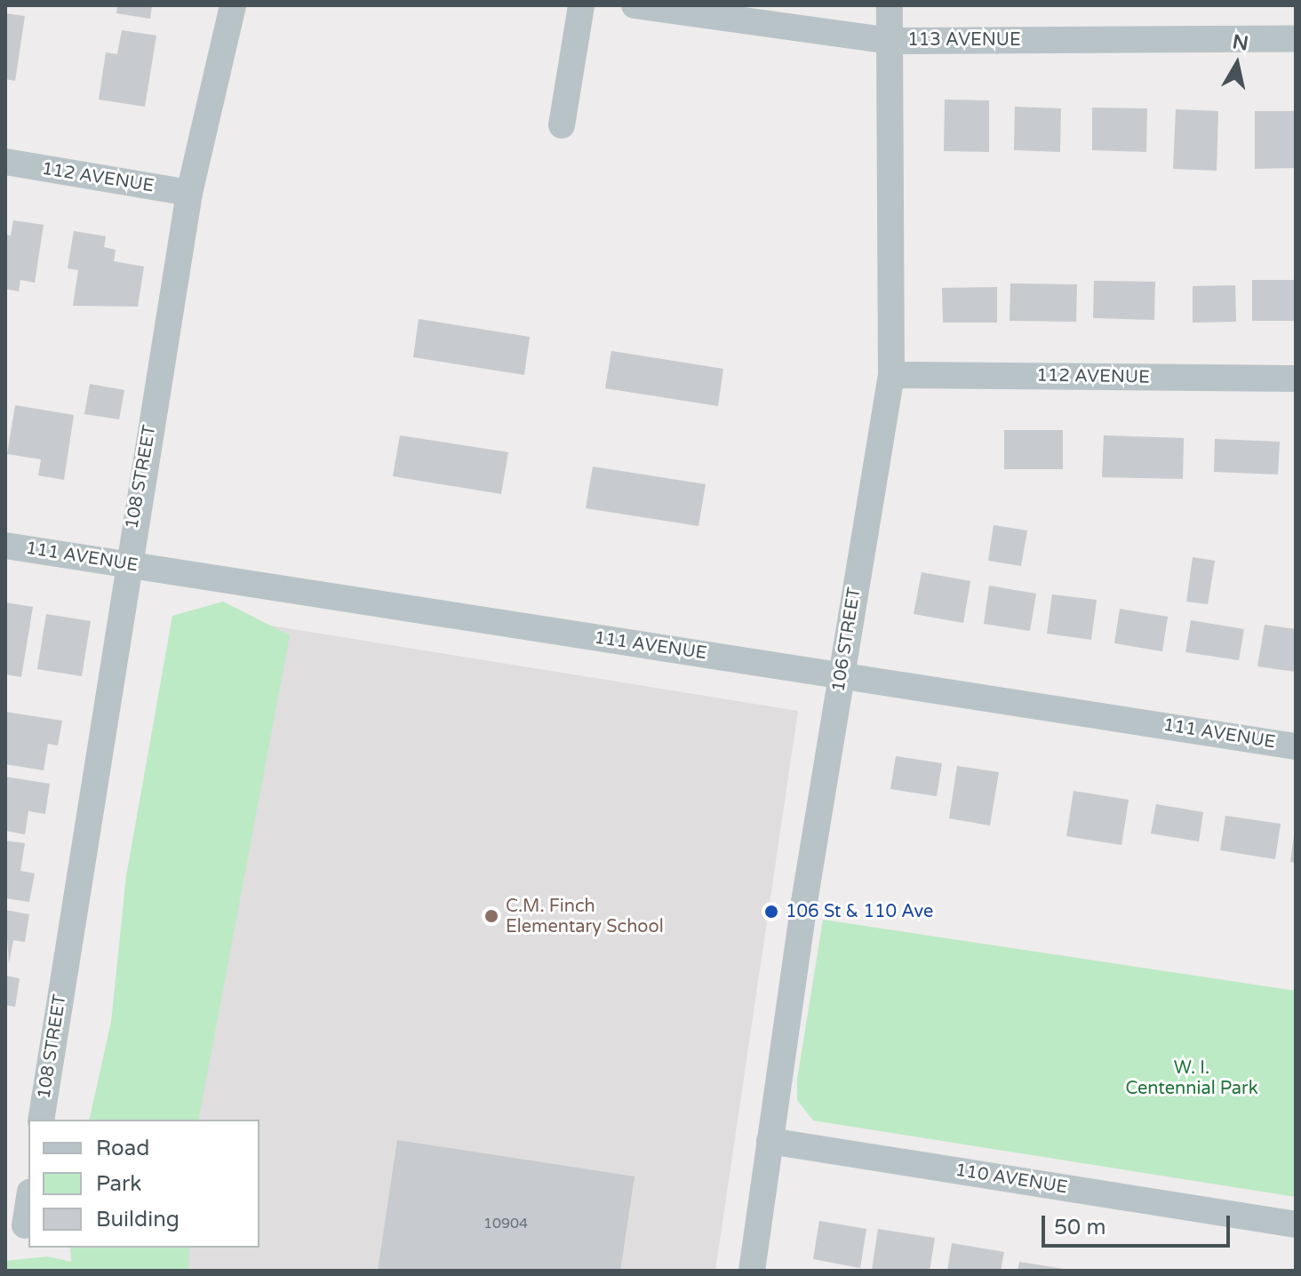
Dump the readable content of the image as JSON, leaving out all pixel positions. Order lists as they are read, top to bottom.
{
  "streets": {
    "street": [
      "113 AVENUE",
      "112 AVENUE",
      "108 STREET",
      "111 AVENUE",
      "106 STREET",
      "110 AVENUE"
    ]
  },
  "crossings": [
    ["113 AVENUE", "106 STREET"],
    ["112 AVENUE", "108 STREET"],
    ["112 AVENUE", "106 STREET"],
    ["108 STREET", "111 AVENUE"],
    ["111 AVENUE", "106 STREET"],
    ["106 STREET", "110 AVENUE"]
  ],
  "parks": ["W. I. Centennial Park"],
  "places": ["106 St & 110 Ave", "C.M. Finch Elementary School"],
  "house_numbers": ["10904"],
  "legend": ["Road", "Park", "Building"],
  "scale_bar": "50 m",
  "north": "top"
}
